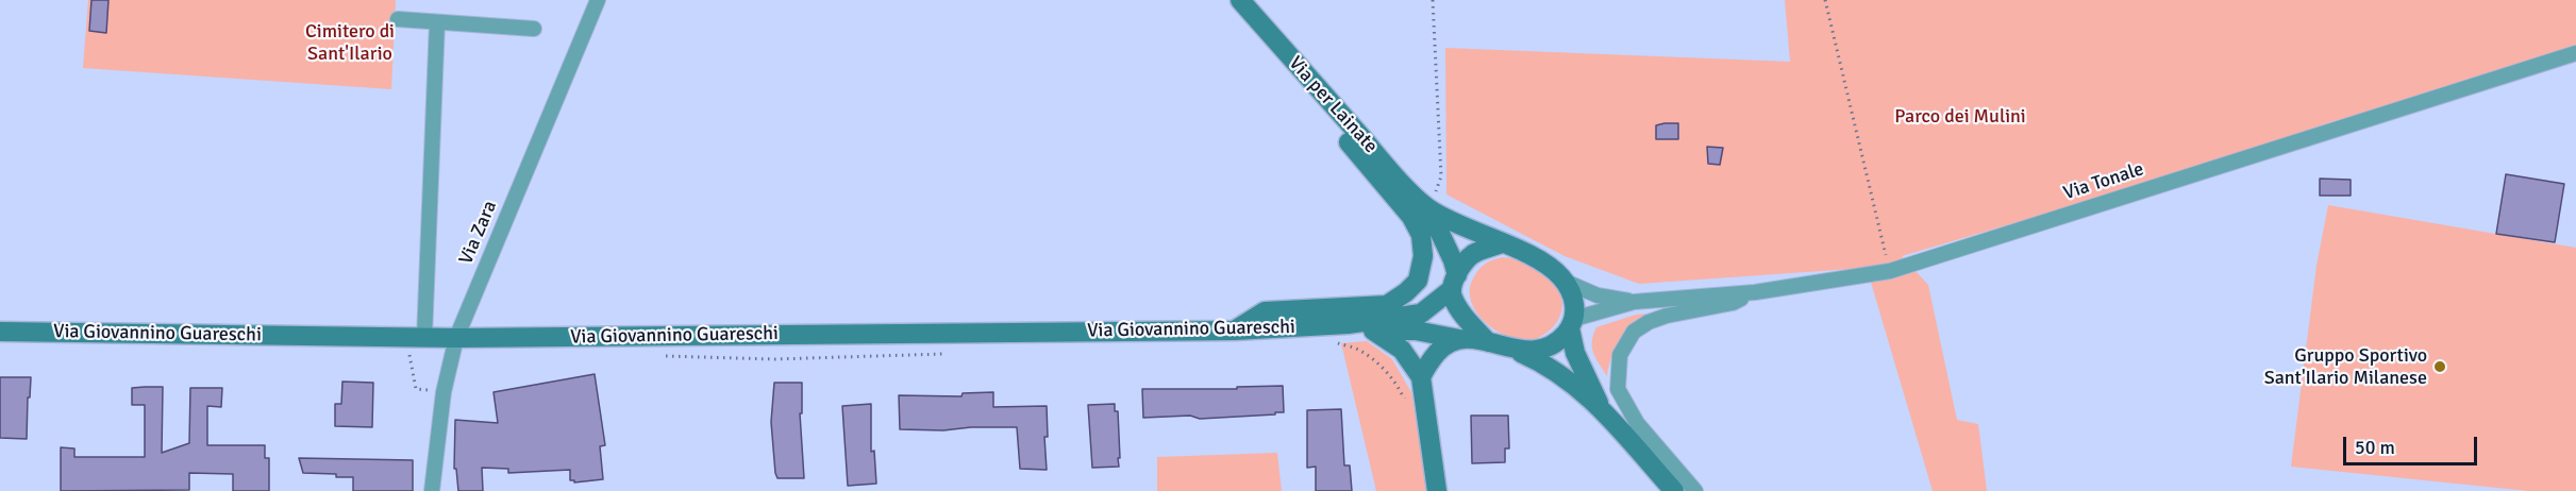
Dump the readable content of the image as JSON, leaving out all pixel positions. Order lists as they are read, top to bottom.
{
  "streets": {
    "street": [
      "Via per Lainate",
      "Via Tonale",
      "Via Zara",
      "Via Giovannino Guareschi"
    ]
  },
  "crossings": [
    ["Via Zara", "Via Giovannino Guareschi"]
  ],
  "parks": ["Cimitero di Sant'Ilario", "Parco dei Mulini"],
  "places": ["Gruppo Sportivo Sant'Ilario Milanese"],
  "scale_bar": "50 m"
}
